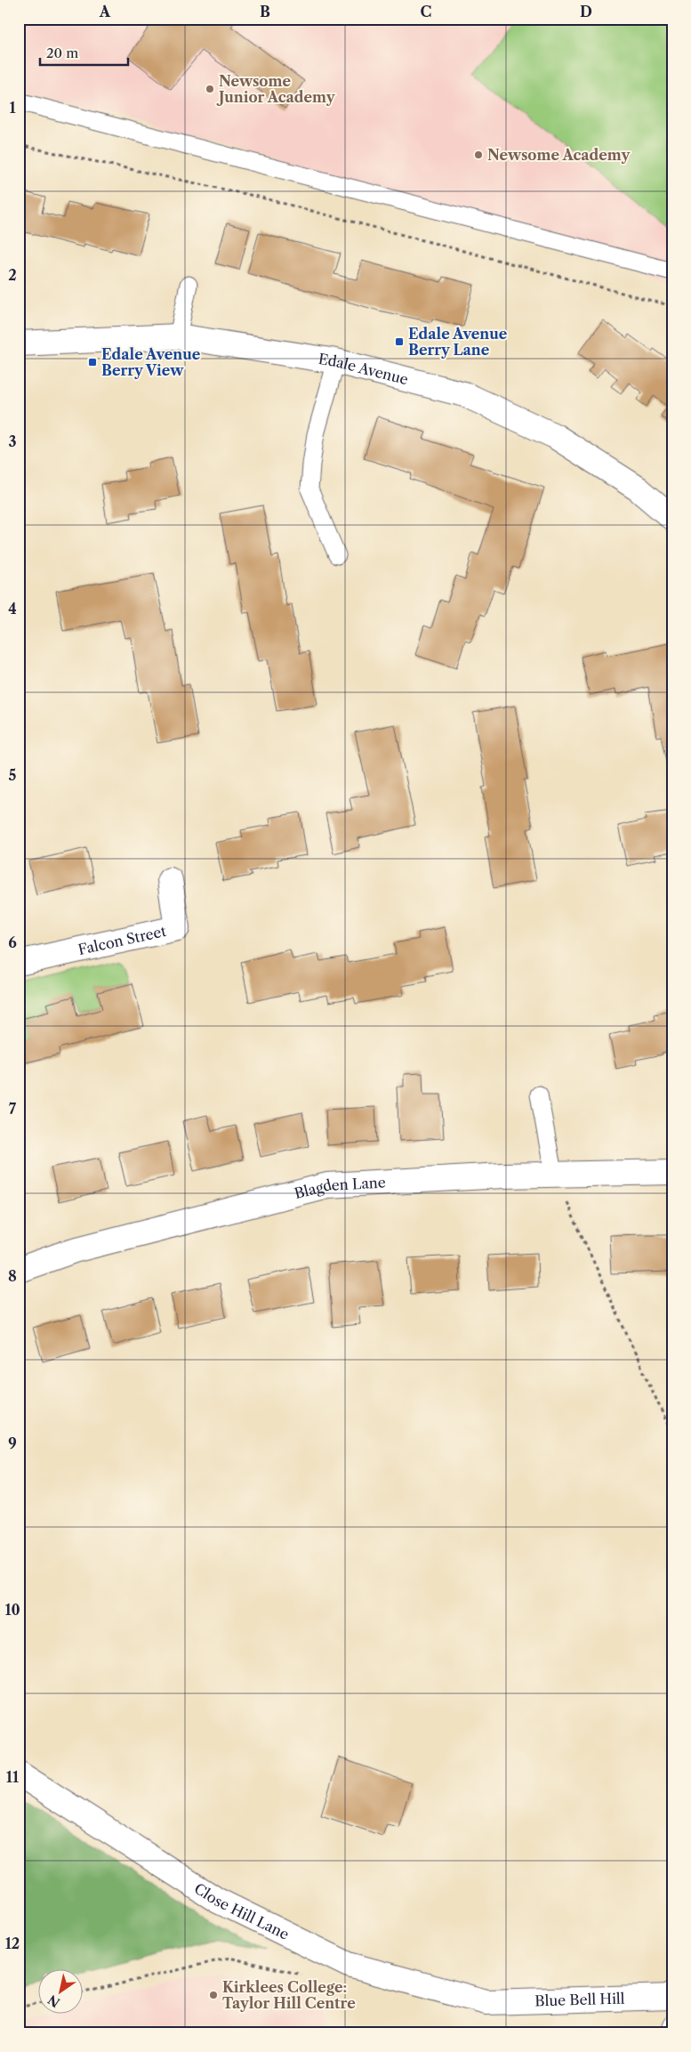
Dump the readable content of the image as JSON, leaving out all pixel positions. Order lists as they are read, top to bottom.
{
  "streets": {
    "street": [
      "Edale Avenue",
      "Falcon Street",
      "Blagden Lane",
      "Close Hill Lane",
      "Blue Bell Hill"
    ]
  },
  "crossings": [
    ["Close Hill Lane", "Blue Bell Hill"]
  ],
  "places": {
    "other": ["Newsome Junior Academy", "Newsome Academy", "Kirklees College: Taylor Hill Centre"],
    "transit": ["Edale Avenue Berry Lane", "Edale Avenue Berry View"]
  },
  "scale_bar": "20 m",
  "north": "bottom left",
  "grid": {
    "columns": [
      "A",
      "B",
      "C",
      "D"
    ],
    "rows": [
      "1",
      "2",
      "3",
      "4",
      "5",
      "6",
      "7",
      "8",
      "9",
      "10",
      "11",
      "12"
    ]
  }
}
